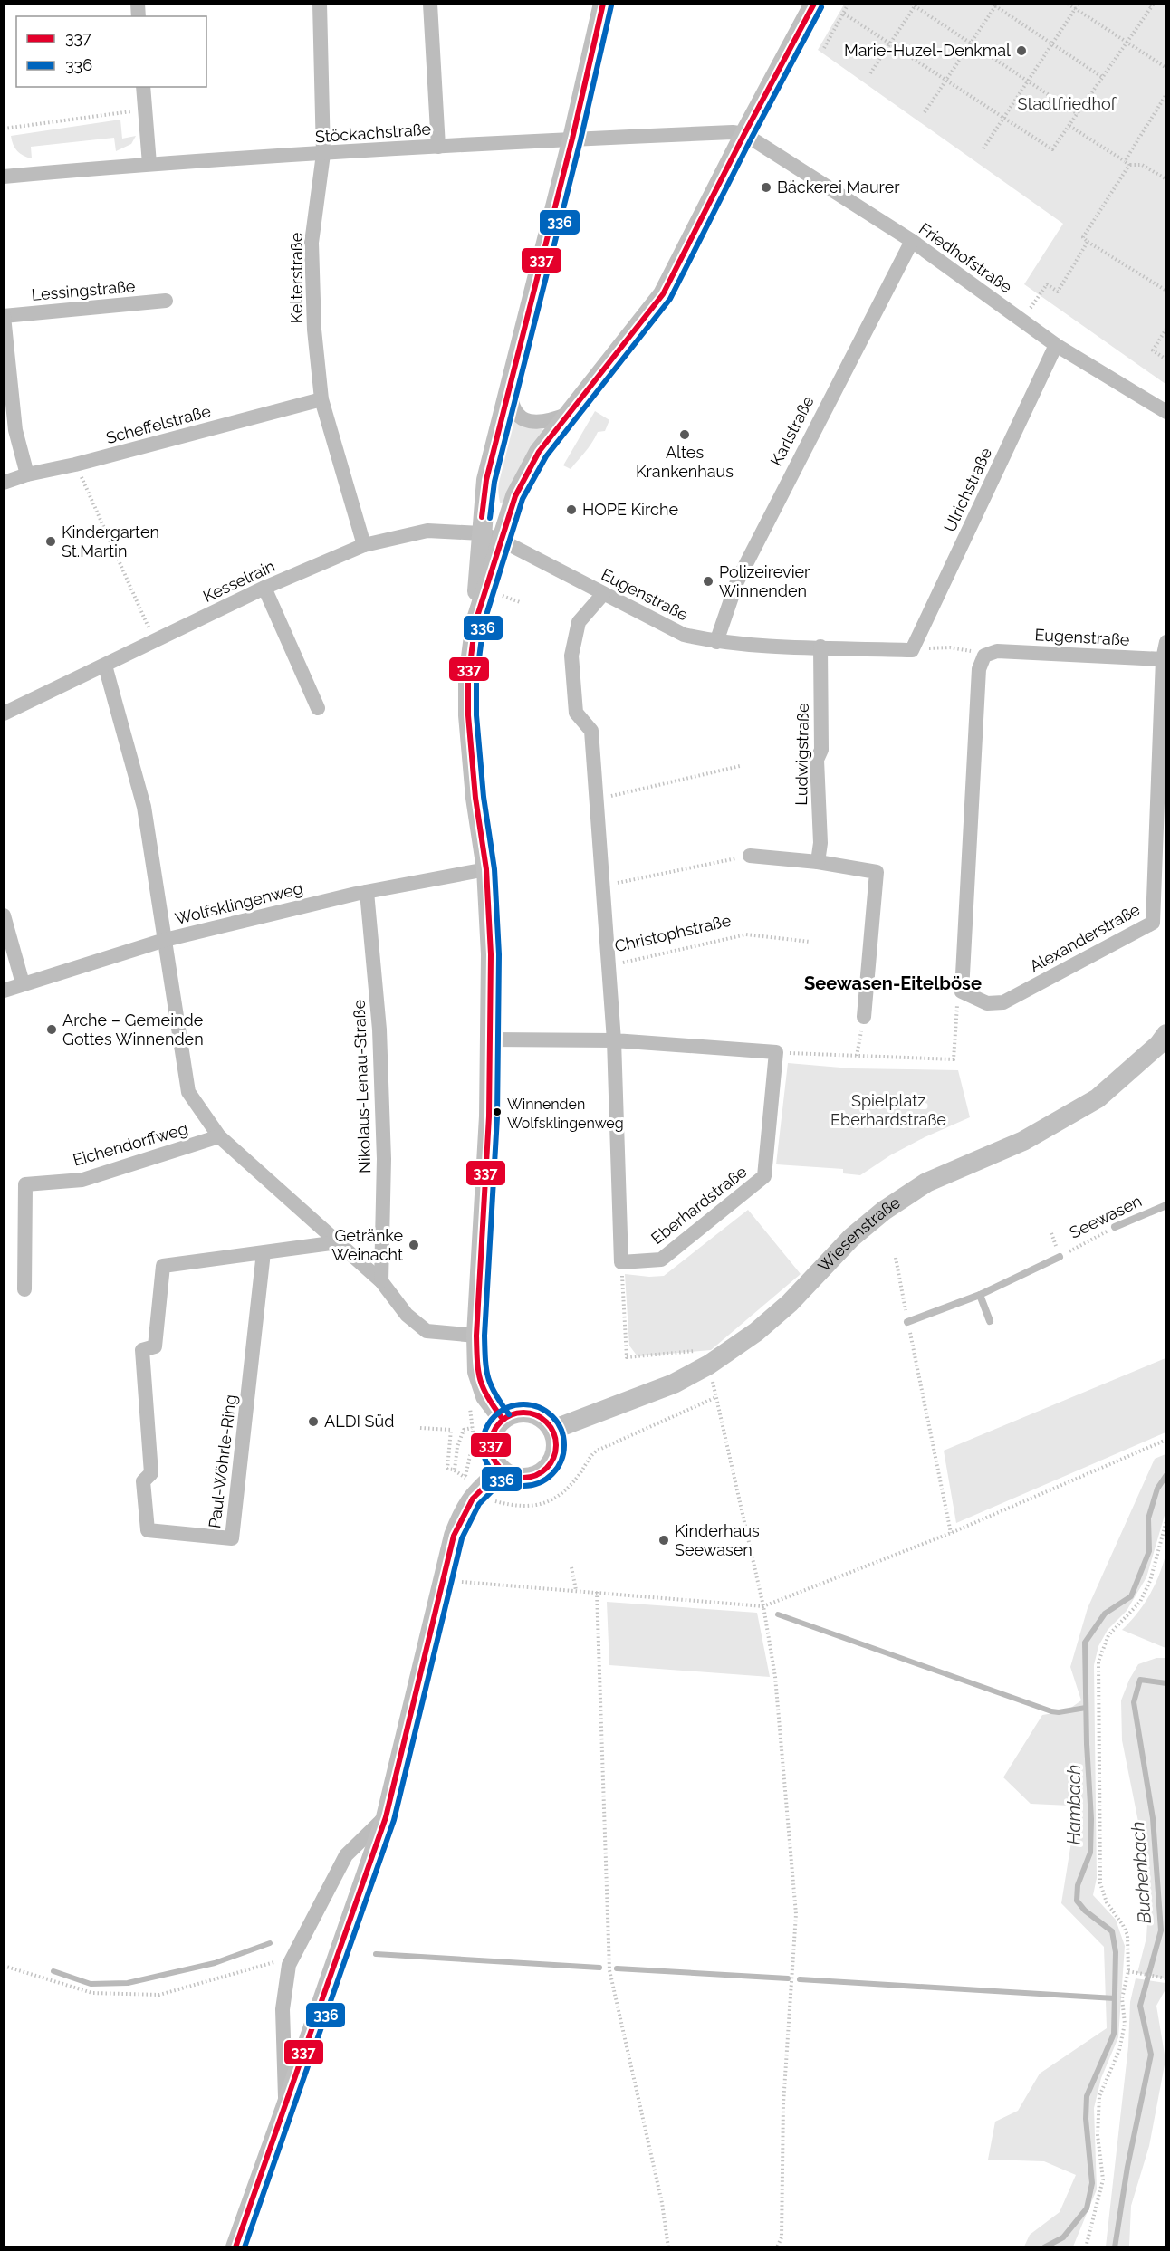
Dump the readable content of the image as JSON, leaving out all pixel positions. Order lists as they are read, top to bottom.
{
  "streets": {
    "street": [
      "Stöckachstraße",
      "Friedhofstraße",
      "Kelterstraße",
      "Lessingstraße",
      "Scheffelstraße",
      "Karlstraße",
      "Ulrichstraße",
      "Kesselrain",
      "Eugenstraße",
      "Ludwigstraße",
      "Wolfsklingenweg",
      "Christophstraße",
      "Alexanderstraße",
      "Nikolaus-Lenau-Straße",
      "Eichendorffweg",
      "Eberhardstraße",
      "Wiesenstraße",
      "Paul-Wöhrle-Ring"
    ],
    "lane": ["Seewasen"]
  },
  "crossings": [
    ["Stöckachstraße", "Friedhofstraße"],
    ["Stöckachstraße", "Kelterstraße"],
    ["Friedhofstraße", "Karlstraße"],
    ["Friedhofstraße", "Ulrichstraße"],
    ["Kelterstraße", "Scheffelstraße"],
    ["Kelterstraße", "Kesselrain"],
    ["Lessingstraße", "Scheffelstraße"],
    ["Karlstraße", "Eugenstraße"],
    ["Ulrichstraße", "Eugenstraße"],
    ["Kesselrain", "Eugenstraße"],
    ["Eugenstraße", "Ludwigstraße"],
    ["Eugenstraße", "Christophstraße"],
    ["Eugenstraße", "Alexanderstraße"],
    ["Wolfsklingenweg", "Nikolaus-Lenau-Straße"]
  ],
  "districts": ["Seewasen-Eitelböse"],
  "water": ["Hambach", "Buchenbach"],
  "parks": ["Stadtfriedhof", "Spielplatz Eberhardstraße"],
  "places": [
    "Marie-Huzel-Denkmal",
    "Bäckerei Maurer",
    "Altes Krankenhaus",
    "HOPE Kirche",
    "Kindergarten St.Martin",
    "Polizeirevier Winnenden",
    "Arche – Gemeinde Gottes Winnenden",
    "Winnenden Wolfsklingenweg",
    "Getränke Weinacht",
    "ALDI Süd",
    "Kinderhaus Seewasen"
  ],
  "lines": ["transit line 337", "transit line 336"],
  "legend": ["337", "336"]
}
